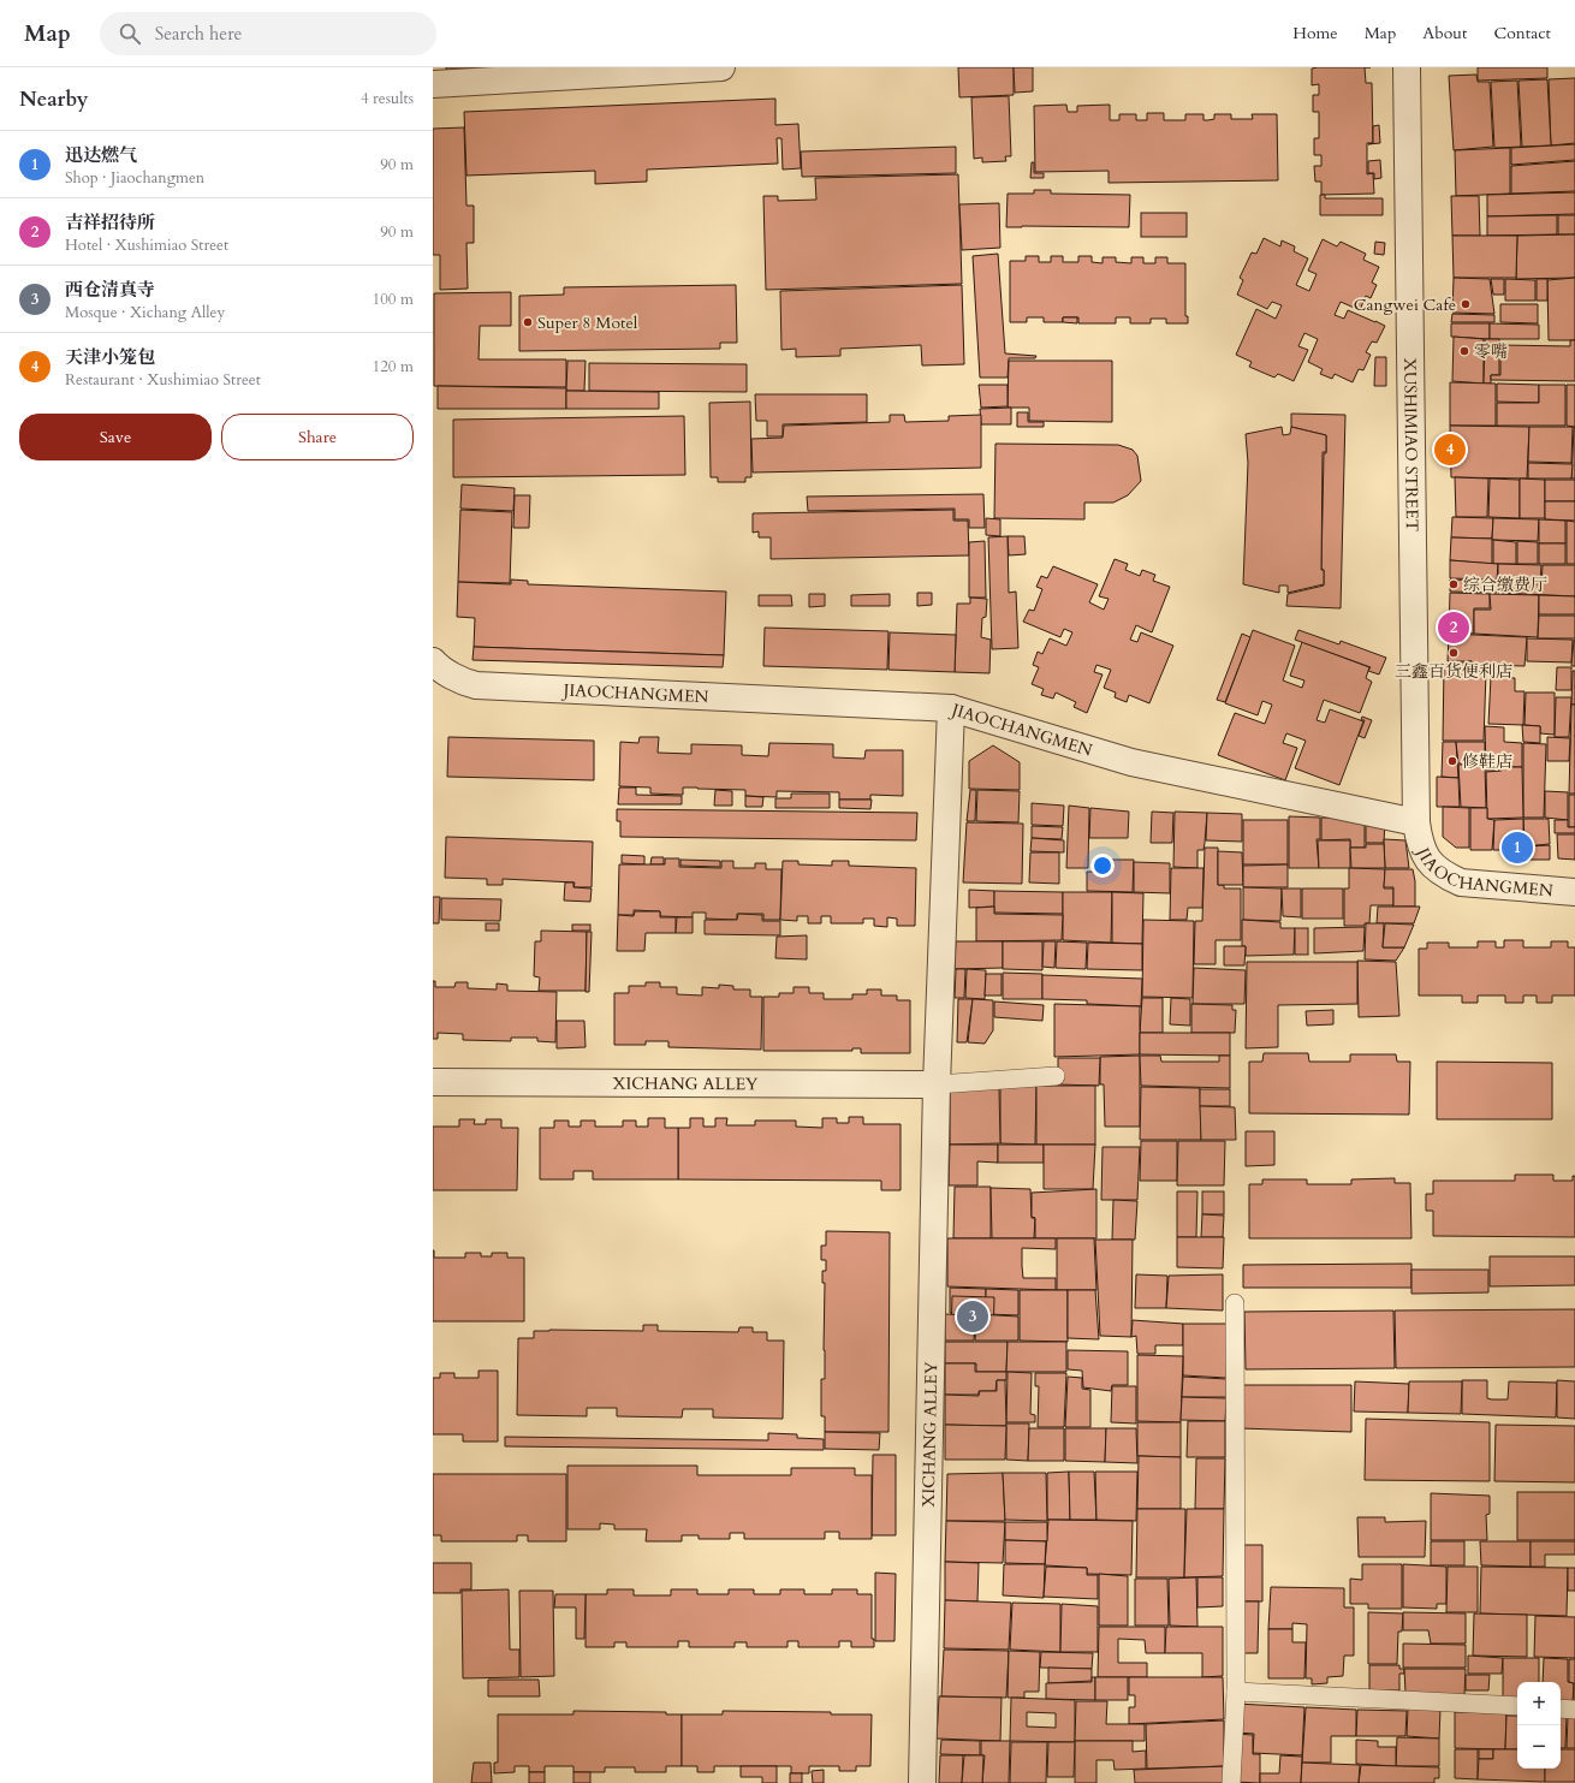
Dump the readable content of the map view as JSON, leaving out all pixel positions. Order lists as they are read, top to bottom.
{
  "streets": {
    "street": ["XUSHIMIAO STREET", "JIAOCHANGMEN", "XICHANG ALLEY"]
  },
  "crossings": [
    ["XUSHIMIAO STREET", "JIAOCHANGMEN"],
    ["JIAOCHANGMEN", "XICHANG ALLEY"]
  ],
  "places": [
    "Cangwei Cafe",
    "Super 8 Motel",
    "零嘴",
    "综合缴费厅",
    "三鑫百货便利店",
    "修鞋店"
  ],
  "page": {
    "header": "Map",
    "search": "Search here",
    "nav": [
      "Home",
      "Map",
      "About",
      "Contact"
    ],
    "heading": ["Nearby", "4 results"],
    "list": [
      {
        "mark": "1",
        "name": "迅达燃气",
        "note": "Shop · Jiaochangmen",
        "value": "90 m"
      },
      {
        "mark": "2",
        "name": "吉祥招待所",
        "note": "Hotel · Xushimiao Street",
        "value": "90 m"
      },
      {
        "mark": "3",
        "name": "西仓清真寺",
        "note": "Mosque · Xichang Alley",
        "value": "100 m"
      },
      {
        "mark": "4",
        "name": "天津小笼包",
        "note": "Restaurant · Xushimiao Street",
        "value": "120 m"
      }
    ],
    "buttons": ["Save", "Share"],
    "pins": [
      "4",
      "2",
      "1",
      "3"
    ],
    "map_buttons": ["+", "−"]
  }
}
